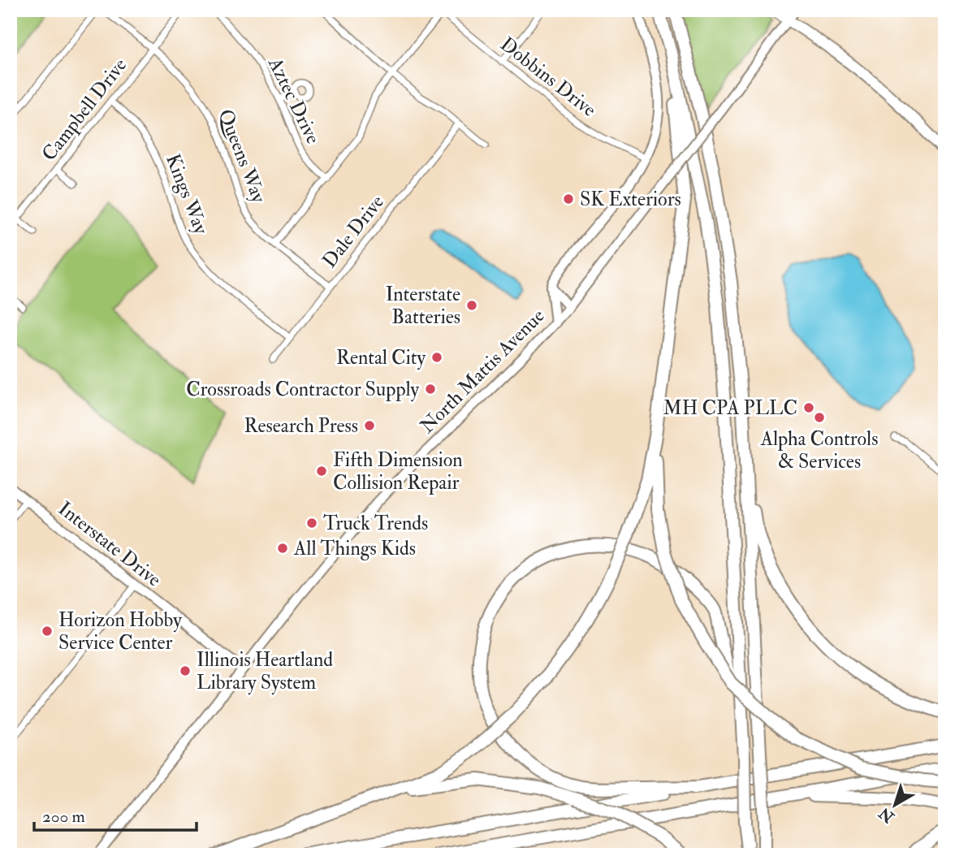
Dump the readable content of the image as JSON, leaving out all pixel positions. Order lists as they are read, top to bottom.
{
  "streets": {
    "street": [
      "Dobbins Drive",
      "Aztec Drive",
      "Campbell Drive",
      "Queens Way",
      "Kings Way",
      "Dale Drive",
      "North Mattis Avenue",
      "Interstate Drive"
    ]
  },
  "crossings": [
    ["Campbell Drive", "Queens Way"],
    ["Campbell Drive", "Kings Way"],
    ["Queens Way", "Dale Drive"],
    ["Kings Way", "Dale Drive"],
    ["North Mattis Avenue", "Interstate Drive"]
  ],
  "places": [
    "SK Exteriors",
    "Interstate Batteries",
    "Rental City",
    "Crossroads Contractor Supply",
    "MH CPA PLLC",
    "Alpha Controls & Services",
    "Research Press",
    "Fifth Dimension Collision Repair",
    "Truck Trends",
    "All Things Kids",
    "Horizon Hobby Service Center",
    "Illinois Heartland Library System"
  ],
  "scale_bar": "200 m",
  "north": "bottom left"
}
